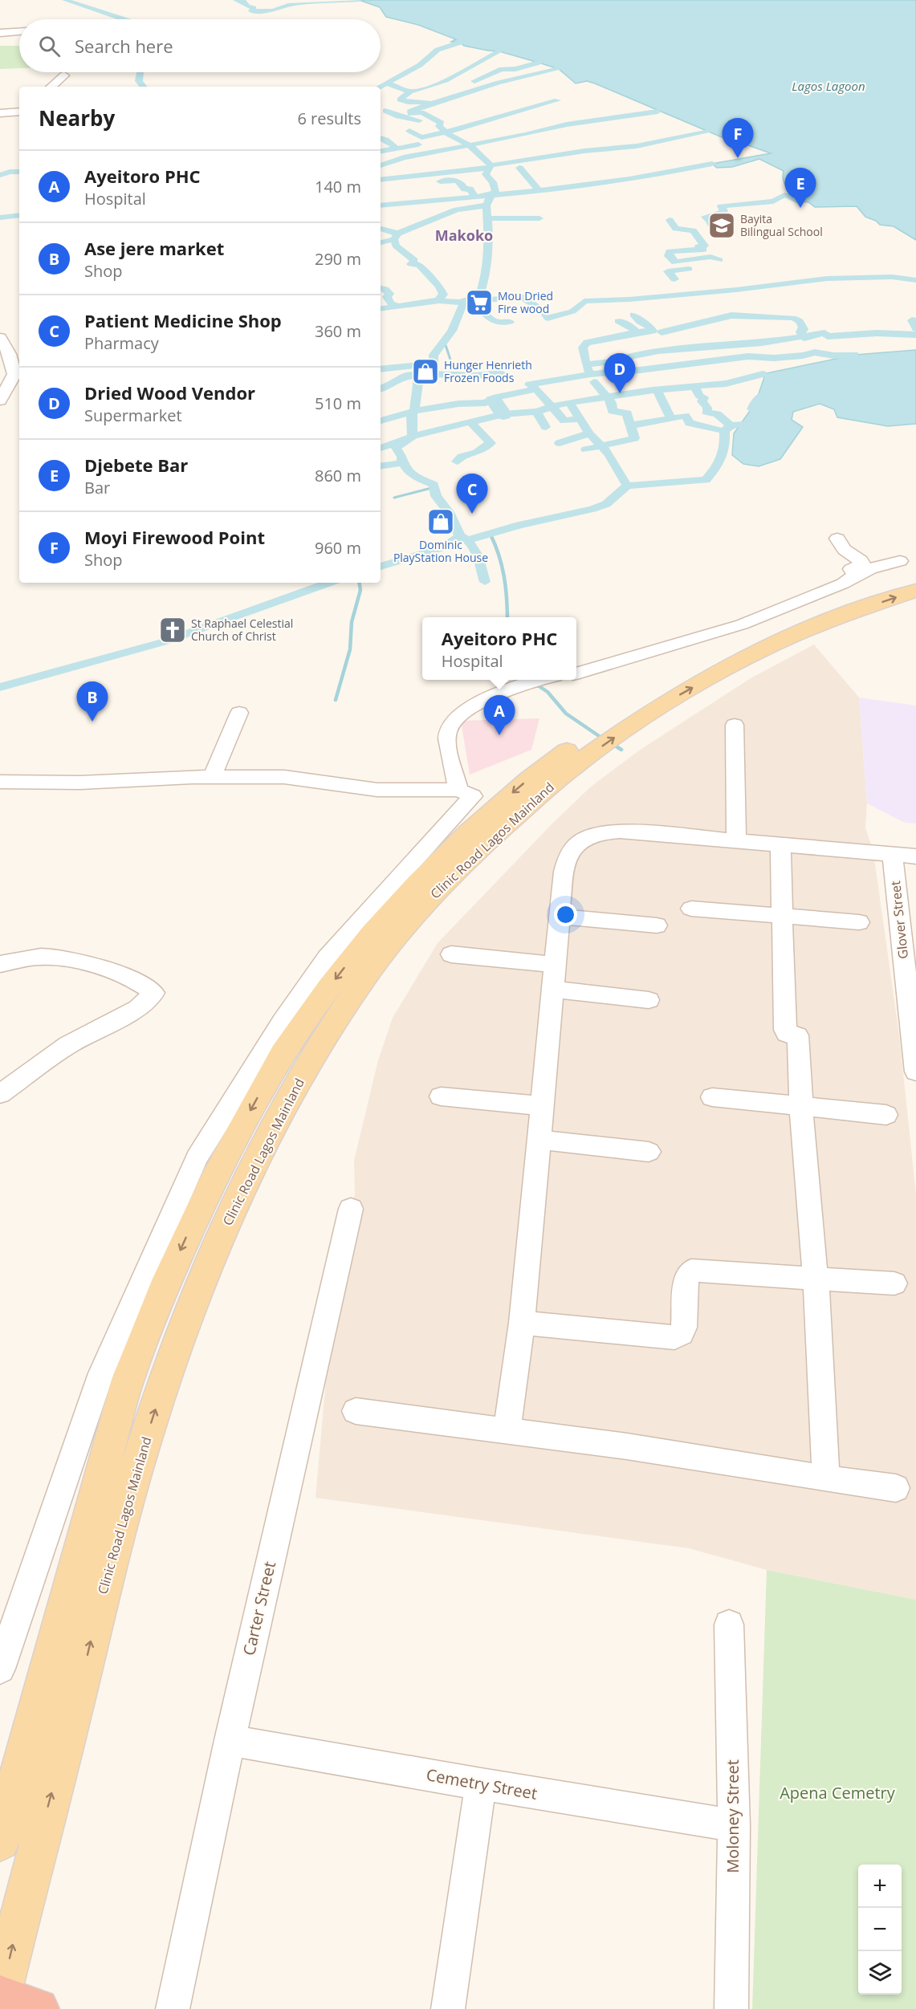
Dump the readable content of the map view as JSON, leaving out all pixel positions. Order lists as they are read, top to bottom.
{
  "streets": {
    "main road": ["Clinic Road Lagos Mainland"],
    "street": [
      "Glover Street",
      "Carter Street",
      "Cemetry Street",
      "Moloney Street"
    ]
  },
  "crossings": [
    ["Carter Street", "Cemetry Street"],
    ["Cemetry Street", "Moloney Street"]
  ],
  "districts": ["Makoko"],
  "water": ["Lagos Lagoon"],
  "parks": ["Apena Cemetry"],
  "places": {
    "school or university": ["Bayita Bilingual School"],
    "supermarket": ["Mou Dried Fire wood"],
    "shop": ["Hunger Henrieth Frozen Foods", "Dominic PlayStation House"],
    "church": ["St Raphael Celestial Church of Christ"]
  },
  "page": {
    "search": "Search here",
    "heading": ["Nearby", "6 results"],
    "pins": [
      "F",
      "E",
      "D",
      "C",
      "B",
      "A"
    ],
    "list": [
      {
        "mark": "A",
        "name": "Ayeitoro PHC",
        "note": "Hospital",
        "value": "140 m"
      },
      {
        "mark": "B",
        "name": "Ase jere market",
        "note": "Shop",
        "value": "290 m"
      },
      {
        "mark": "C",
        "name": "Patient Medicine Shop",
        "note": "Pharmacy",
        "value": "360 m"
      },
      {
        "mark": "D",
        "name": "Dried Wood Vendor",
        "note": "Supermarket",
        "value": "510 m"
      },
      {
        "mark": "E",
        "name": "Djebete Bar",
        "note": "Bar",
        "value": "860 m"
      },
      {
        "mark": "F",
        "name": "Moyi Firewood Point",
        "note": "Shop",
        "value": "960 m"
      }
    ],
    "popup": ["Ayeitoro PHC", "Hospital"],
    "map_buttons": ["+", "−"]
  }
}
